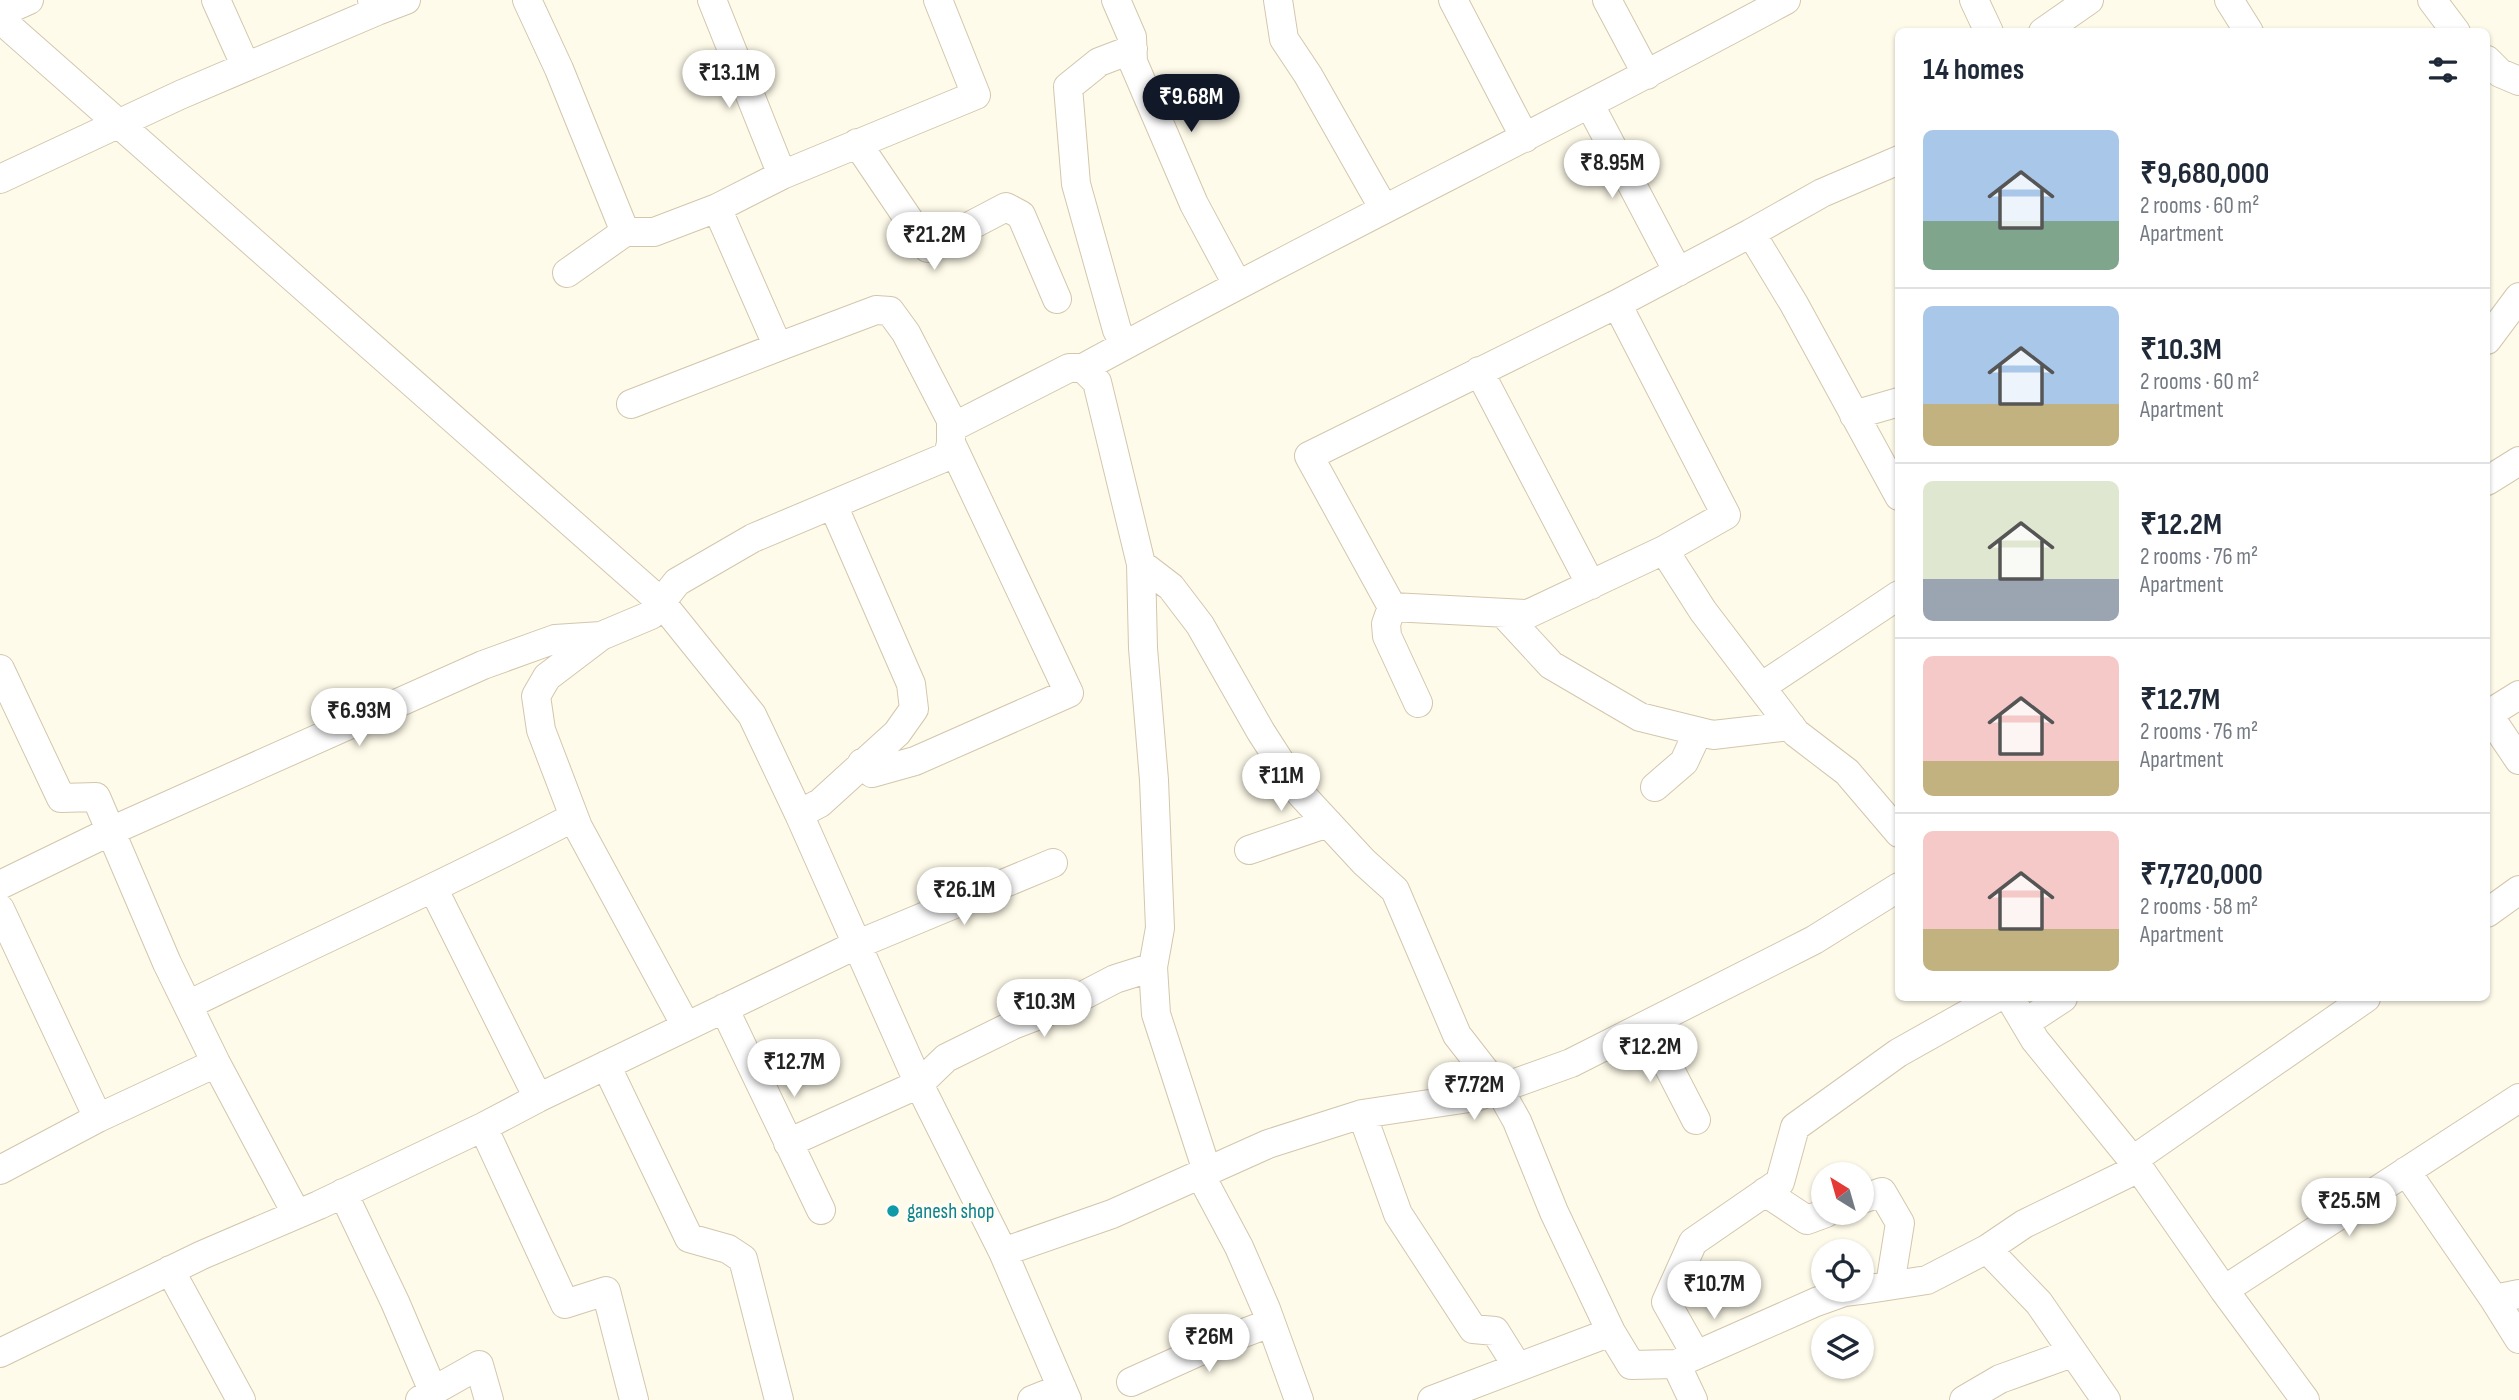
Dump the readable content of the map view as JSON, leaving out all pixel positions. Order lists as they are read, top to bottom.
{
  "places": ["ganesh shop"],
  "north": "top left",
  "page": {
    "heading": "14 homes",
    "price": [
      "₹13.1M",
      "₹9.68M",
      "₹8.95M",
      "₹21.2M",
      "₹6.93M",
      "₹11M",
      "₹26.1M",
      "₹10.3M",
      "₹12.2M",
      "₹12.7M",
      "₹7.72M",
      "₹25.5M",
      "₹10.7M",
      "₹26M"
    ],
    "list": [
      {
        "name": "₹9,680,000",
        "note": "2 rooms · 60 m² · Apartment"
      },
      {
        "name": "₹10.3M",
        "note": "2 rooms · 60 m² · Apartment"
      },
      {
        "name": "₹12.2M",
        "note": "2 rooms · 76 m² · Apartment"
      },
      {
        "name": "₹12.7M",
        "note": "2 rooms · 76 m² · Apartment"
      },
      {
        "name": "₹7,720,000",
        "note": "2 rooms · 58 m² · Apartment"
      }
    ]
  }
}
